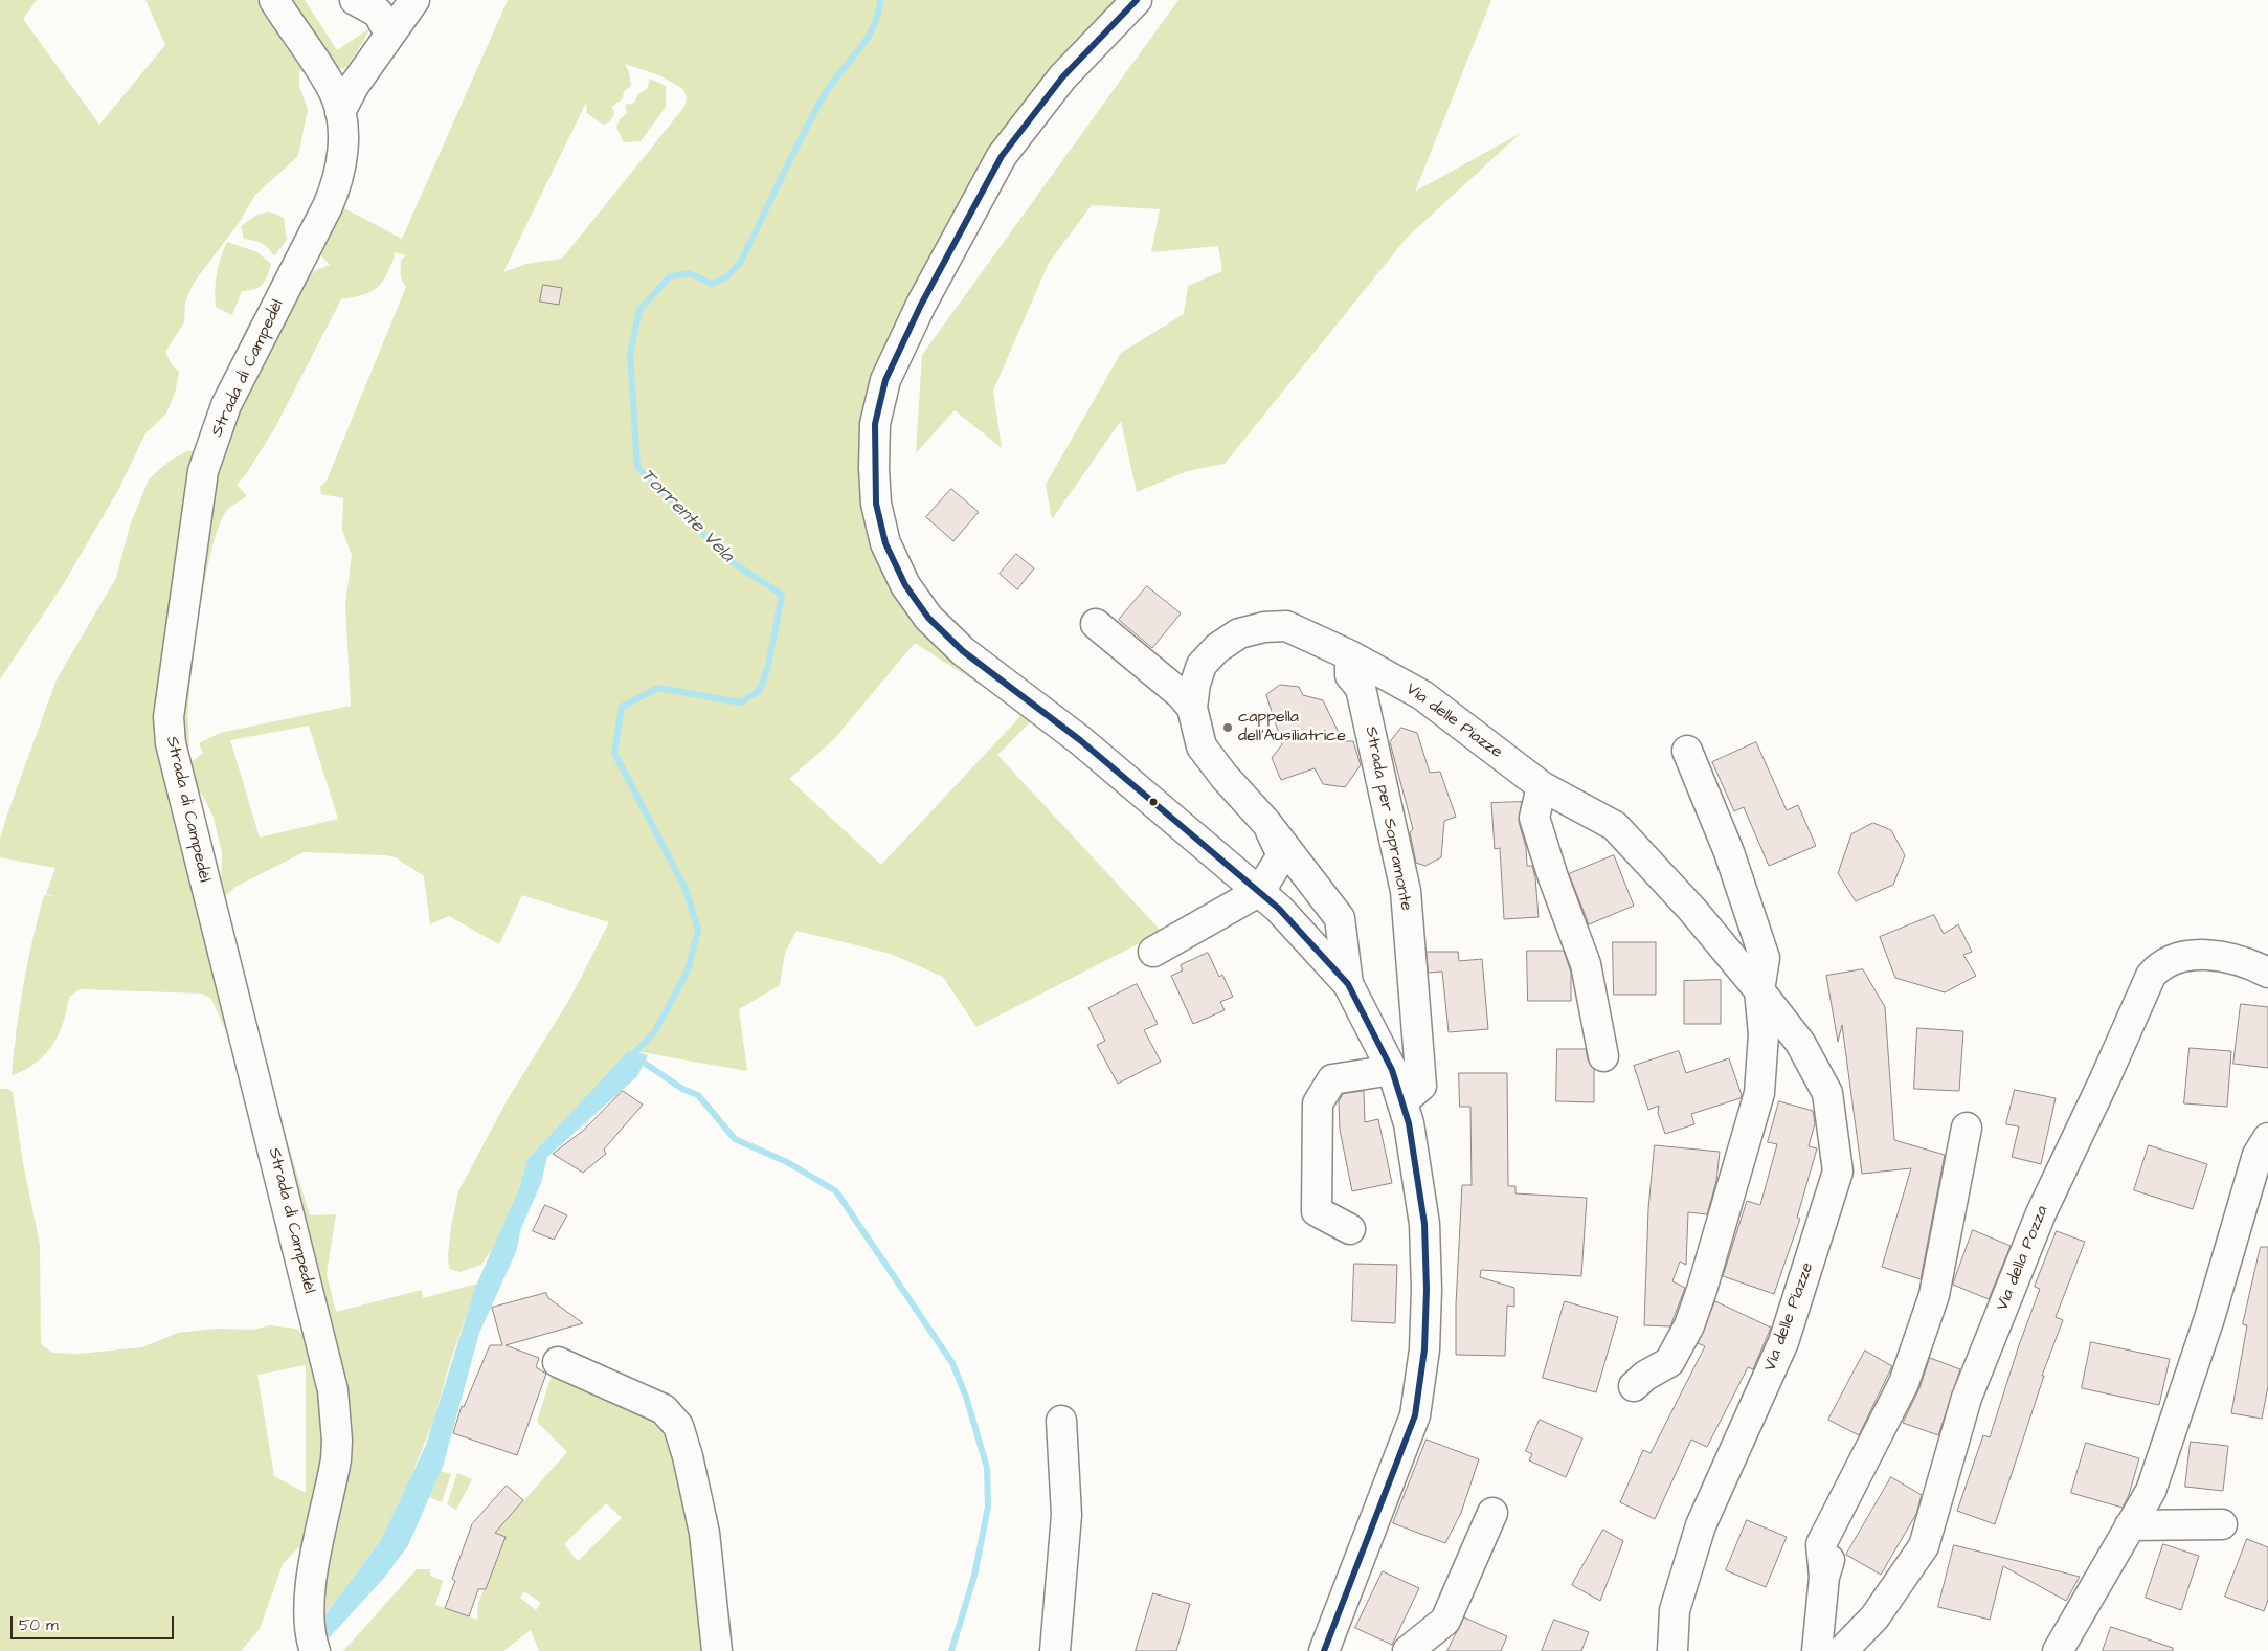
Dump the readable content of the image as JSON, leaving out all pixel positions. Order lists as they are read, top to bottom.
{
  "streets": {
    "street": [
      "Strada di Campedèl",
      "Via delle Piazze",
      "Strada per Sopramonte",
      "Via della Pozza"
    ]
  },
  "crossings": [
    ["Via delle Piazze", "Strada per Sopramonte"]
  ],
  "water": ["Torrente Vela"],
  "places": ["cappella dell'Ausiliatrice"],
  "scale_bar": "50 m"
}
